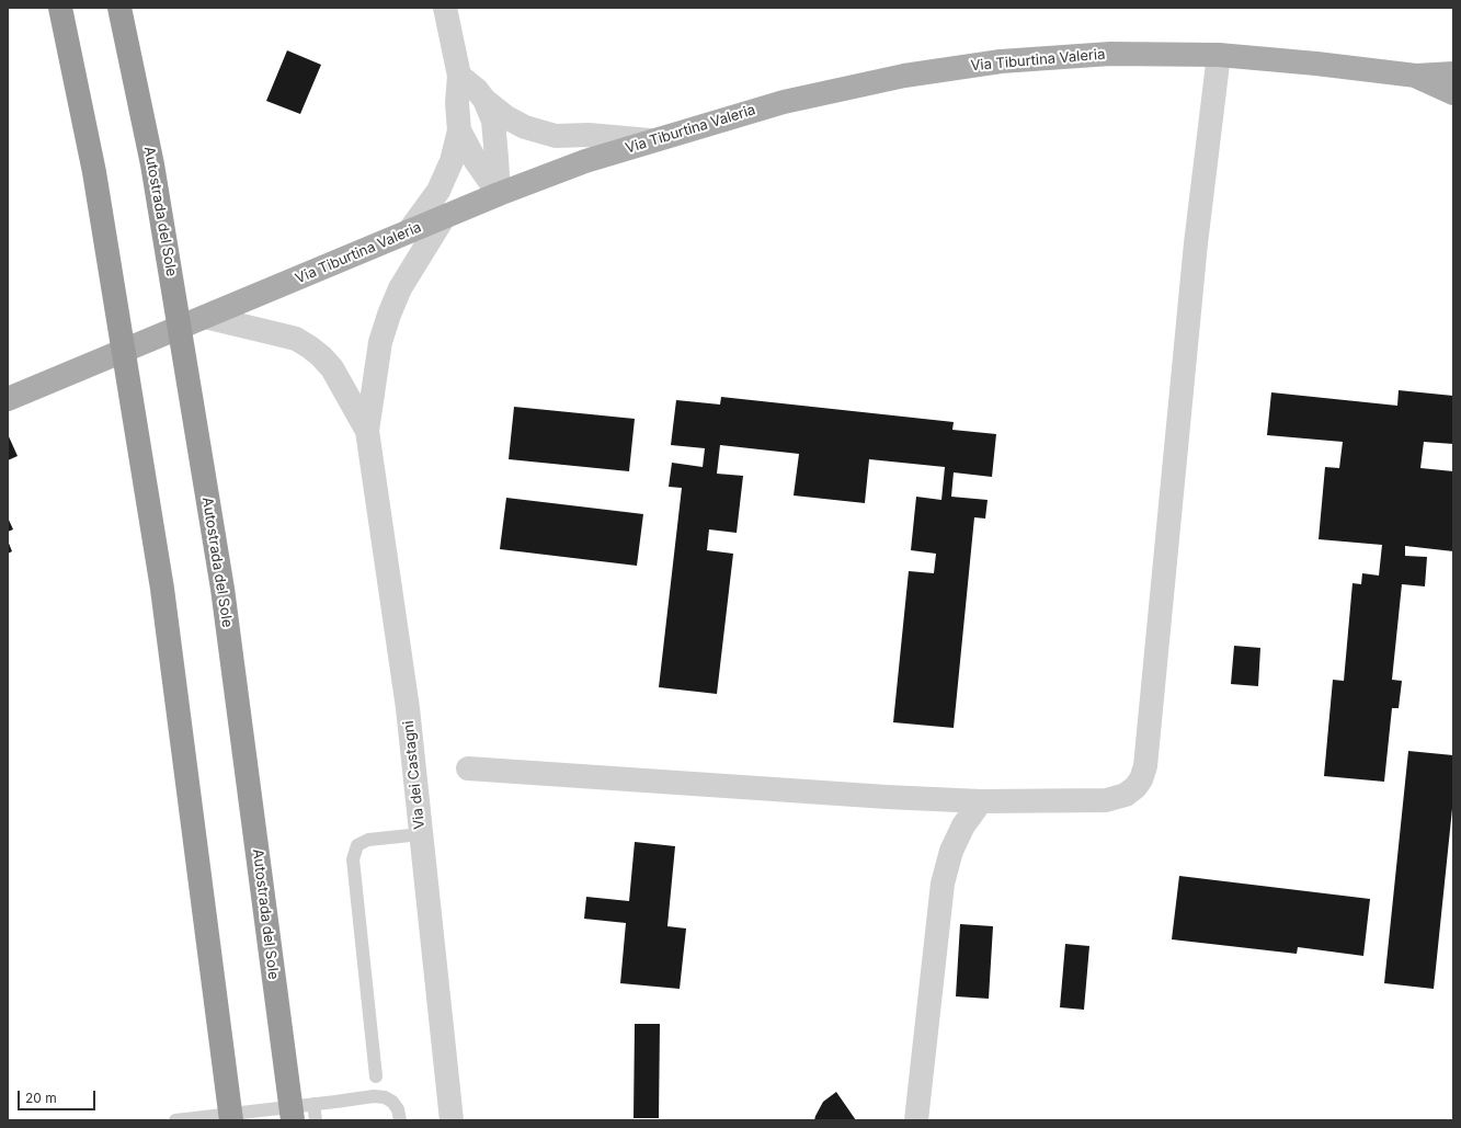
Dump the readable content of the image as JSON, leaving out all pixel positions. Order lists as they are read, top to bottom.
{
  "streets": {
    "highway": ["Autostrada del Sole"],
    "main road": ["Via Tiburtina Valeria"],
    "street": ["Via dei Castagni"]
  },
  "scale_bar": "20 m"
}
